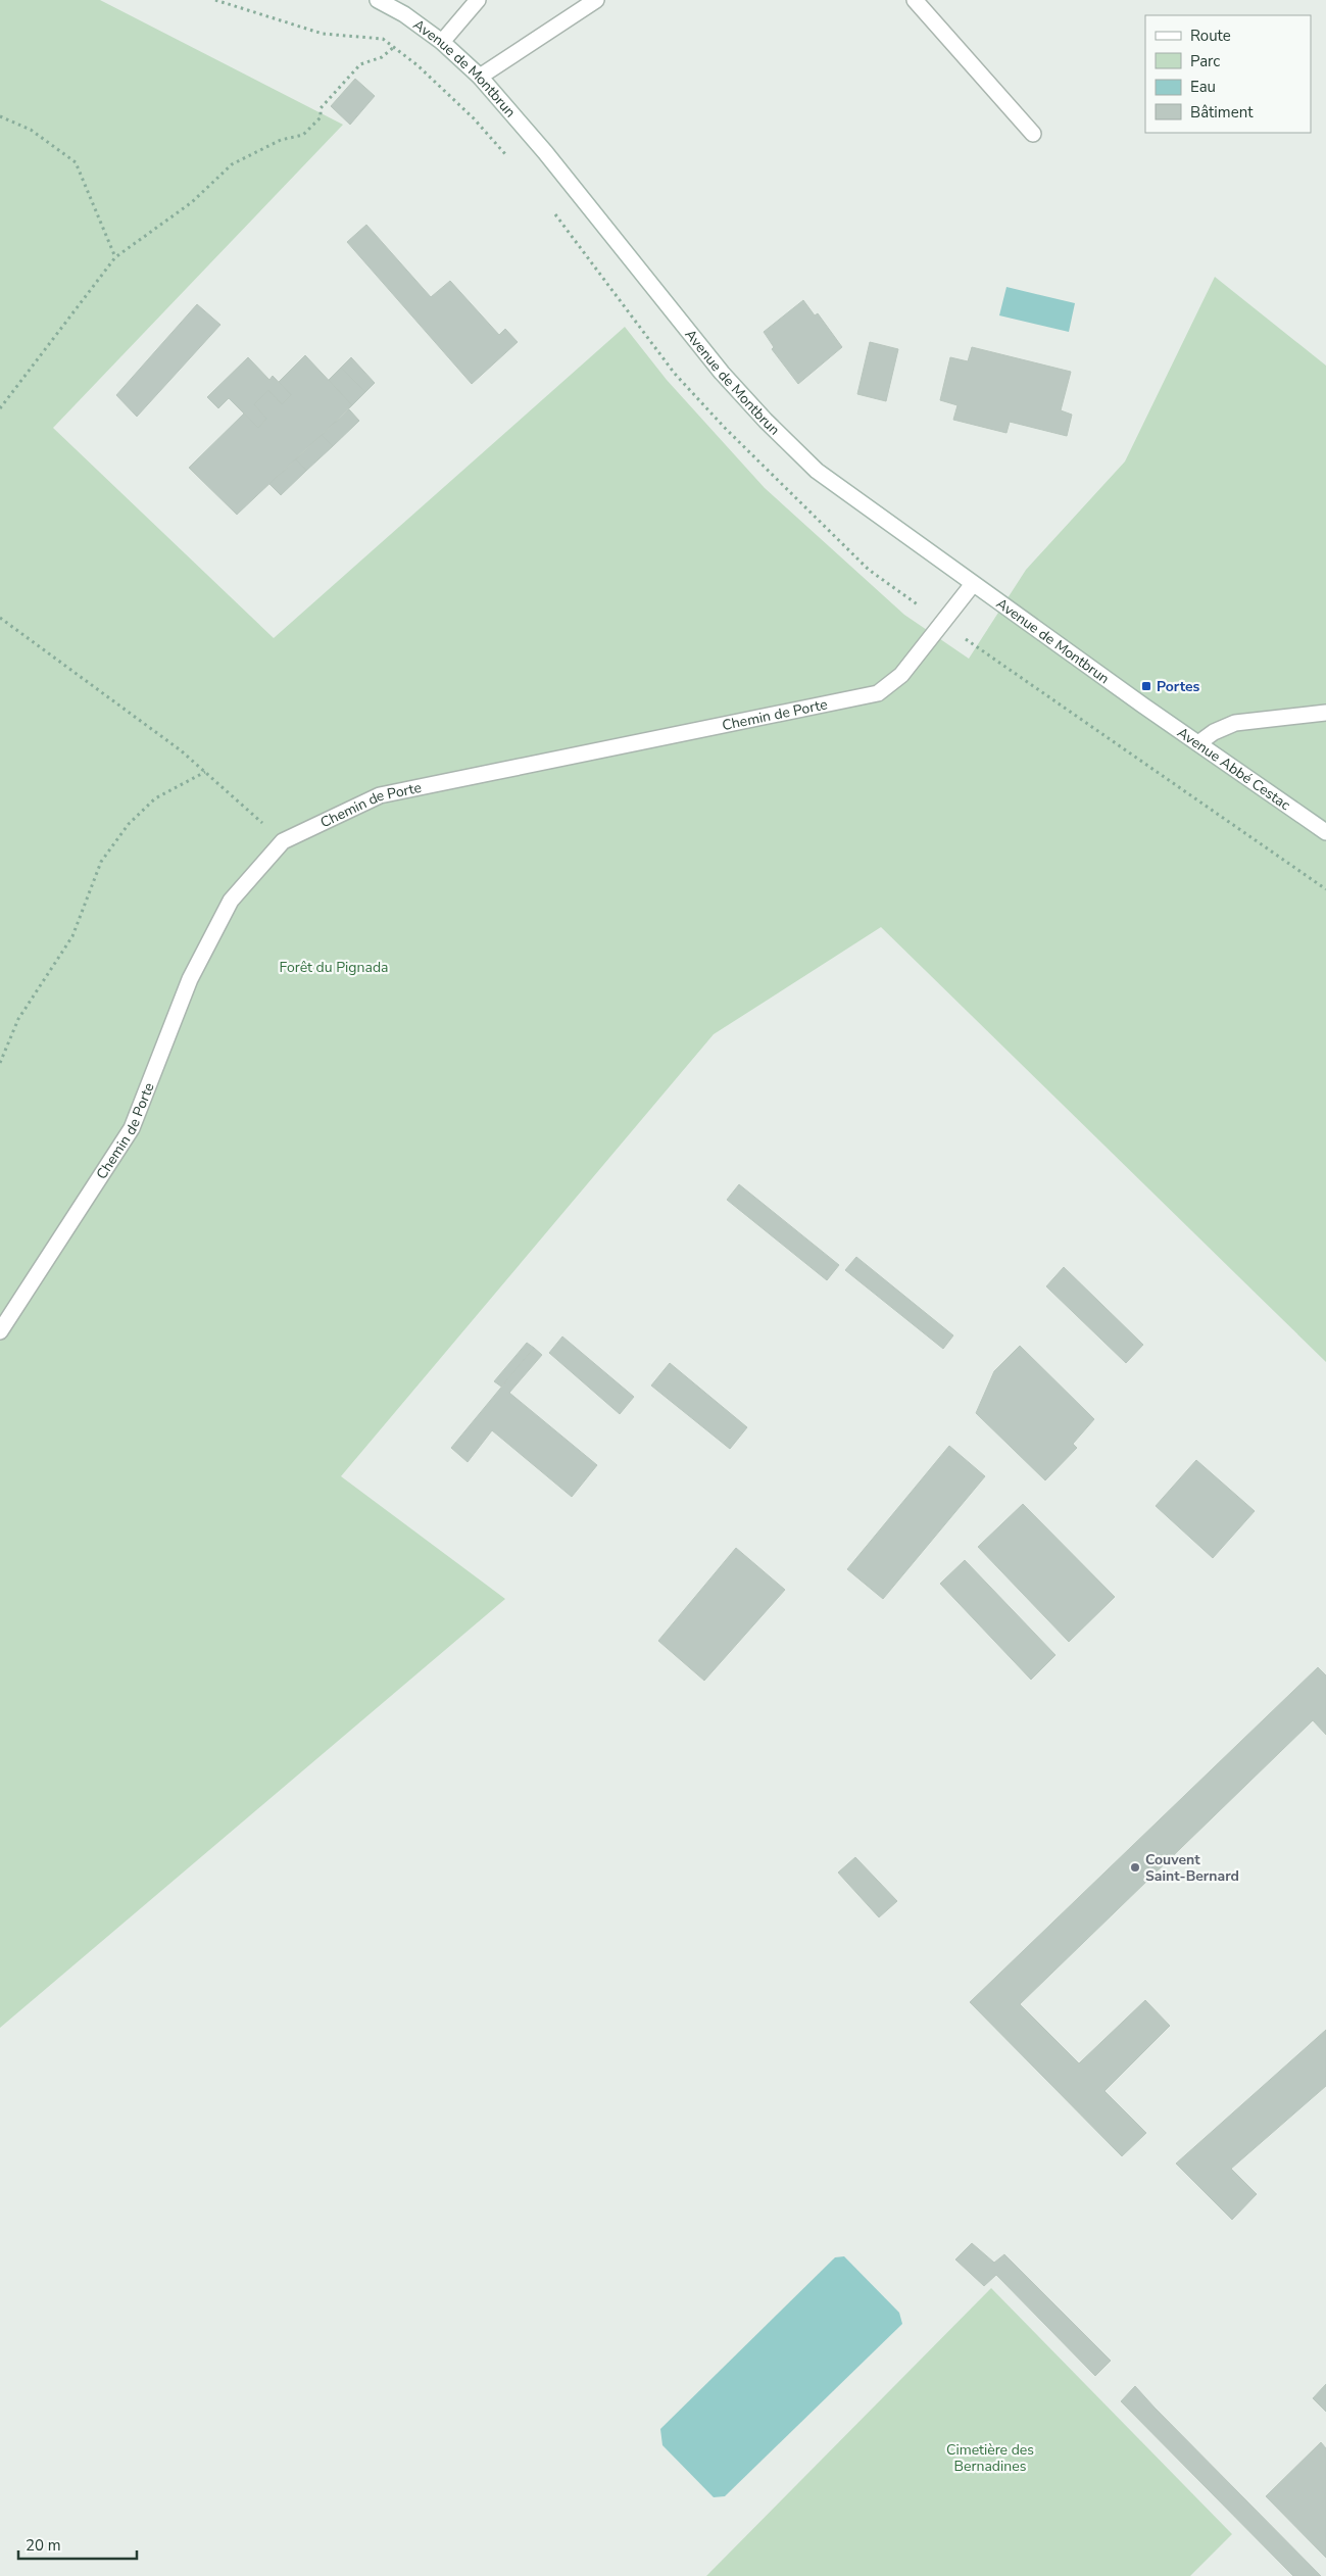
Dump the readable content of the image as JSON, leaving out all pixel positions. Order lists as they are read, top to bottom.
{
  "streets": {
    "street": ["Avenue de Montbrun", "Chemin de Porte", "Avenue Abbé Cestac"]
  },
  "crossings": [
    ["Avenue de Montbrun", "Chemin de Porte"],
    ["Avenue de Montbrun", "Avenue Abbé Cestac"]
  ],
  "parks": ["Forêt du Pignada", "Cimetière des Bernadines"],
  "places": {
    "transit": ["Portes"],
    "other": ["Couvent Saint-Bernard"]
  },
  "legend": [
    "Route",
    "Parc",
    "Eau",
    "Bâtiment"
  ],
  "scale_bar": "20 m"
}
